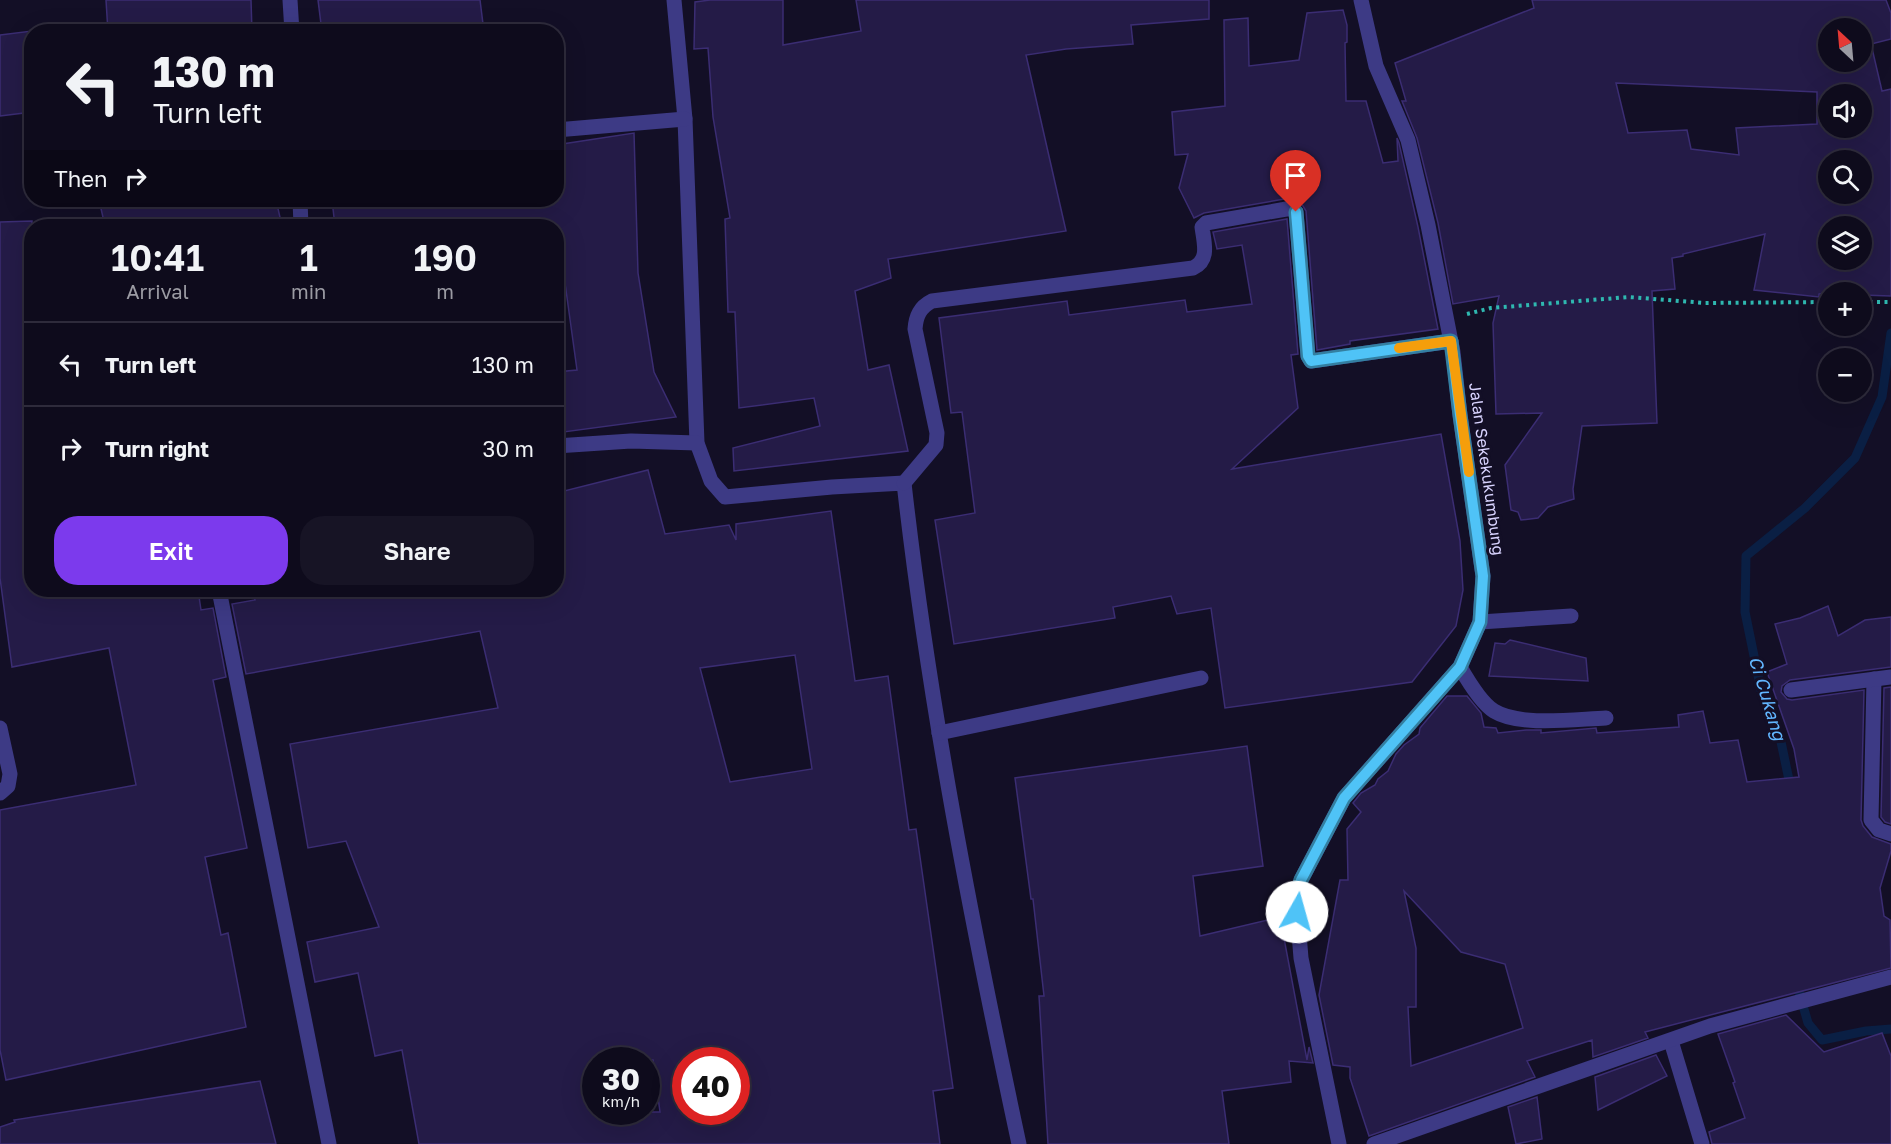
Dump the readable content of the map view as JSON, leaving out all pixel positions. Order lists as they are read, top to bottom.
{
  "streets": {
    "street": ["Jalan Sekekukumbung"]
  },
  "water": ["Ci Cukang"],
  "north": "top left",
  "page": {
    "map_buttons": ["+", "−"],
    "turn": ["130 m", "Turn left"],
    "then": "Then",
    "eta": [
      "10:41",
      "Arrival",
      "1",
      "min",
      "190",
      "m"
    ],
    "list": [
      {
        "name": "Turn left",
        "value": "130 m"
      },
      {
        "name": "Turn right",
        "value": "30 m"
      }
    ],
    "buttons": ["Exit", "Share"],
    "speed": "30 km/h",
    "limit": "40"
  }
}
